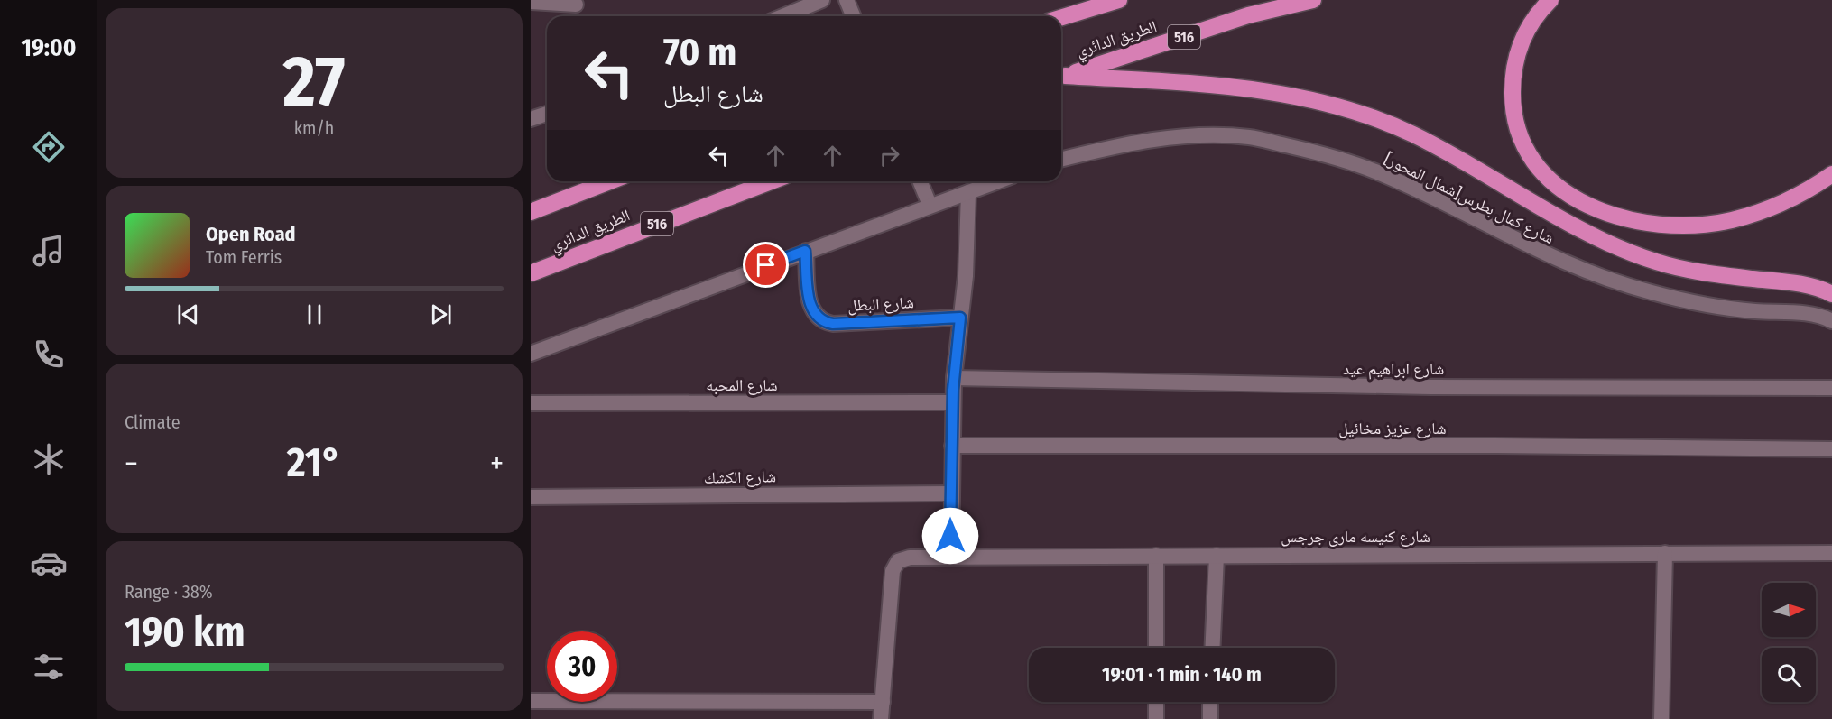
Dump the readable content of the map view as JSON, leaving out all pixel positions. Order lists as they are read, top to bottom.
{
  "streets": {
    "highway": ["516", "الطريق الدائري"],
    "street": [
      "شارع كمال بطرس[شمال المحور]",
      "شارع البطل",
      "شارع ابراهيم عيد",
      "شارع المحبه",
      "شارع عزيز مخائيل",
      "شارع الكشك",
      "شارع كنيسه مارى جرجس"
    ]
  },
  "north": "right",
  "page": {
    "tabs": "19:00",
    "tile": [
      ["27", "km/h"],
      "Climate",
      ["Range · 38%", "190 km"]
    ],
    "turn": ["70 m", "شارع البطل"],
    "song": ["Open Road", "Tom Ferris"],
    "heat": ["−", "21°", "+"],
    "limit": "30",
    "trip": "19:01 · 1 min · 140 m"
  }
}
